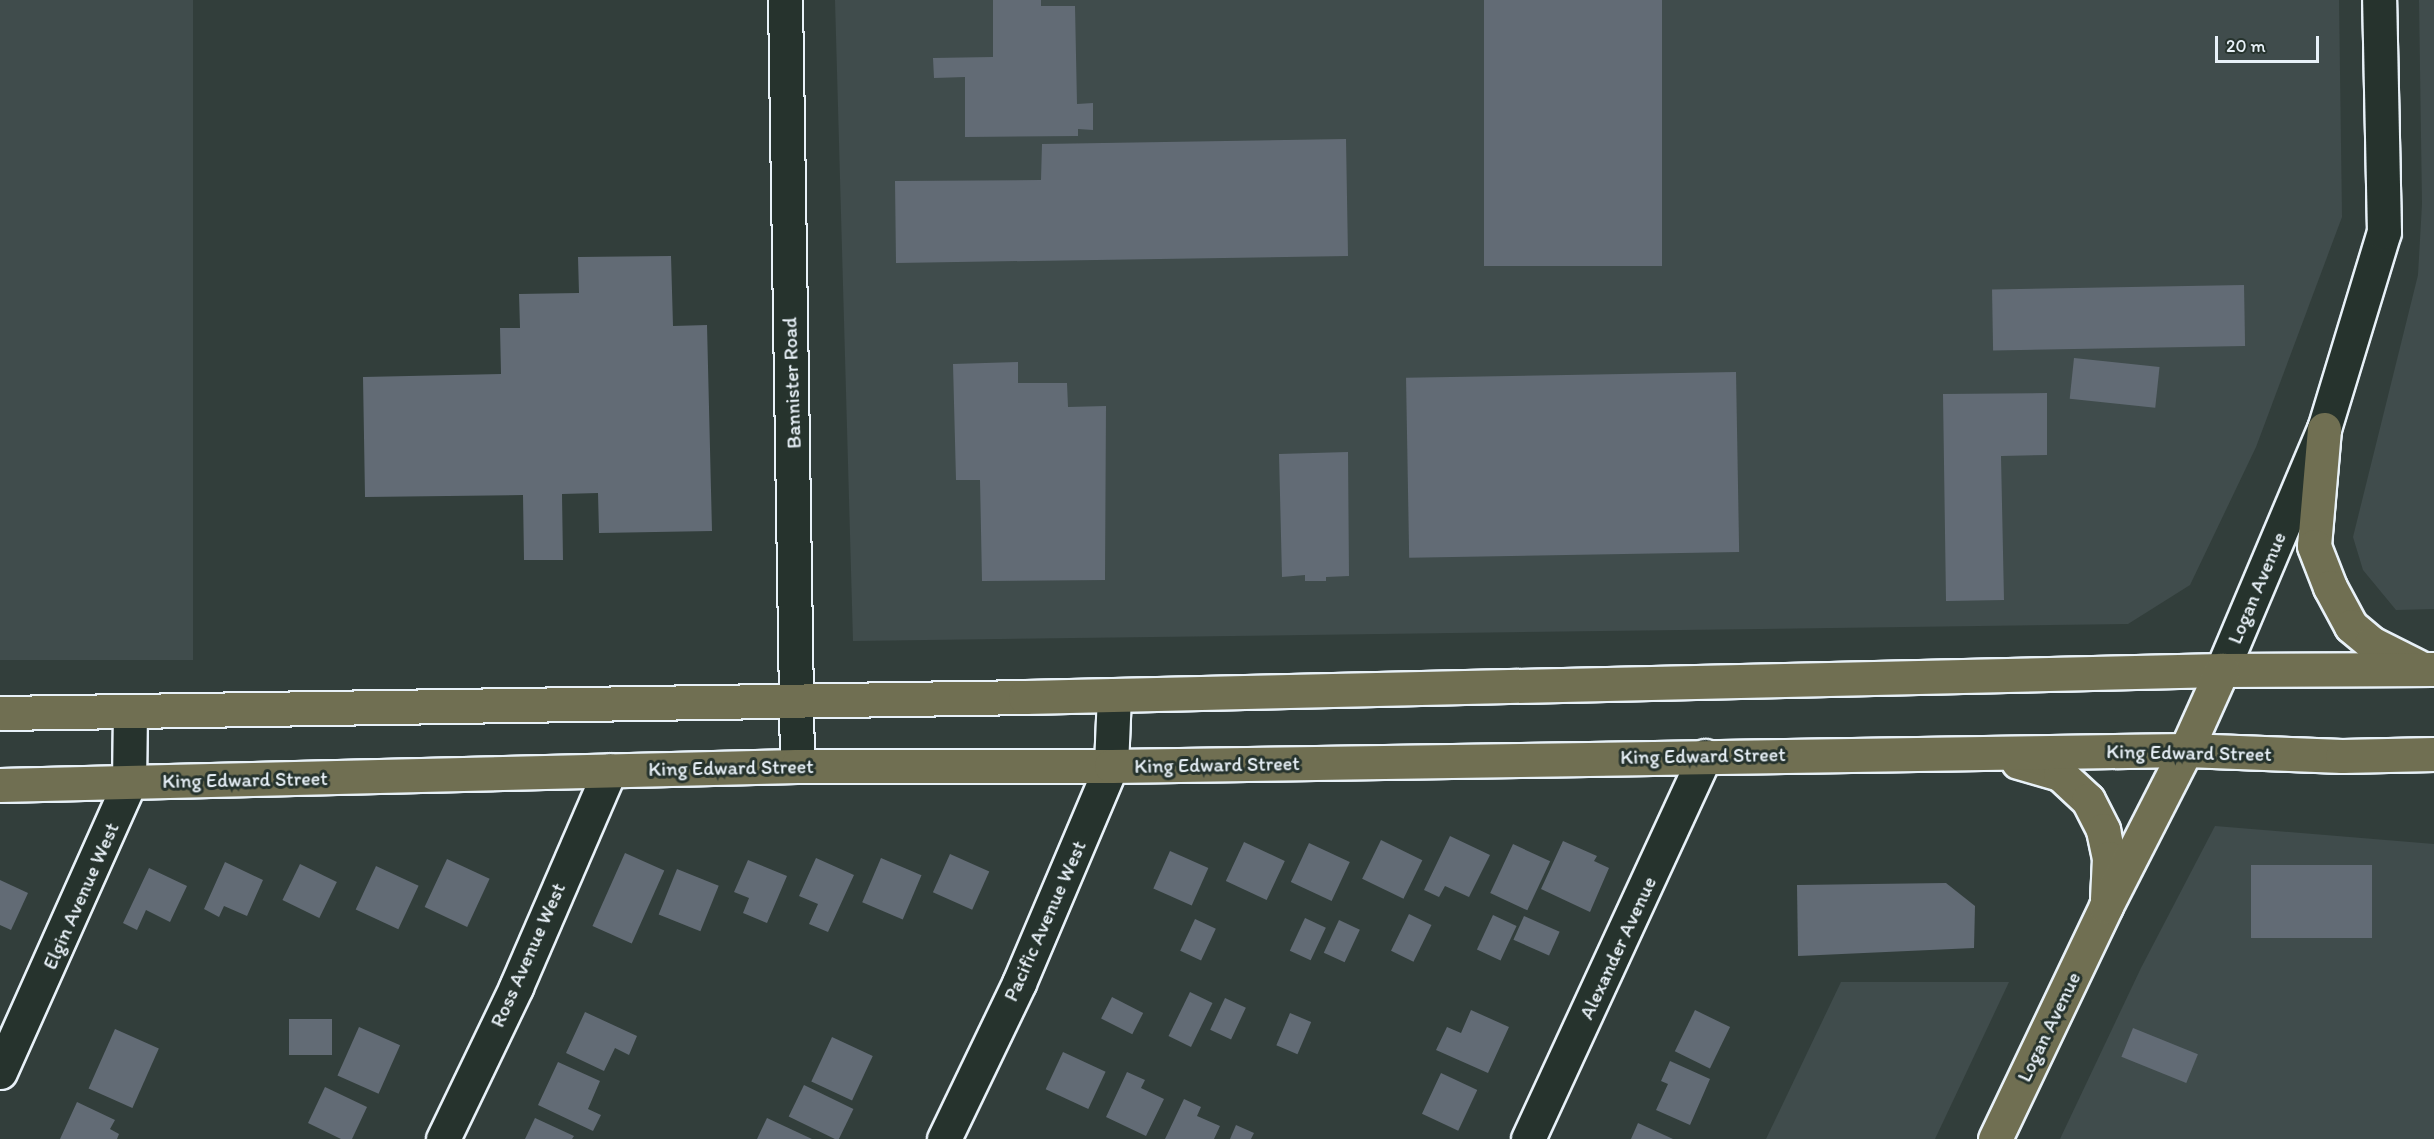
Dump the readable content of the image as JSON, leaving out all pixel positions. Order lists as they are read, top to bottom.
{
  "streets": {
    "main road": ["Logan Avenue", "King Edward Street"],
    "street": [
      "Bannister Road",
      "Elgin Avenue West",
      "Pacific Avenue West",
      "Alexander Avenue",
      "Ross Avenue West"
    ]
  },
  "crossings": [
    ["Bannister Road", "King Edward Street"],
    ["Logan Avenue", "King Edward Street"],
    ["King Edward Street", "Elgin Avenue West"],
    ["King Edward Street", "Pacific Avenue West"],
    ["King Edward Street", "Alexander Avenue"],
    ["King Edward Street", "Ross Avenue West"]
  ],
  "scale_bar": "20 m"
}
